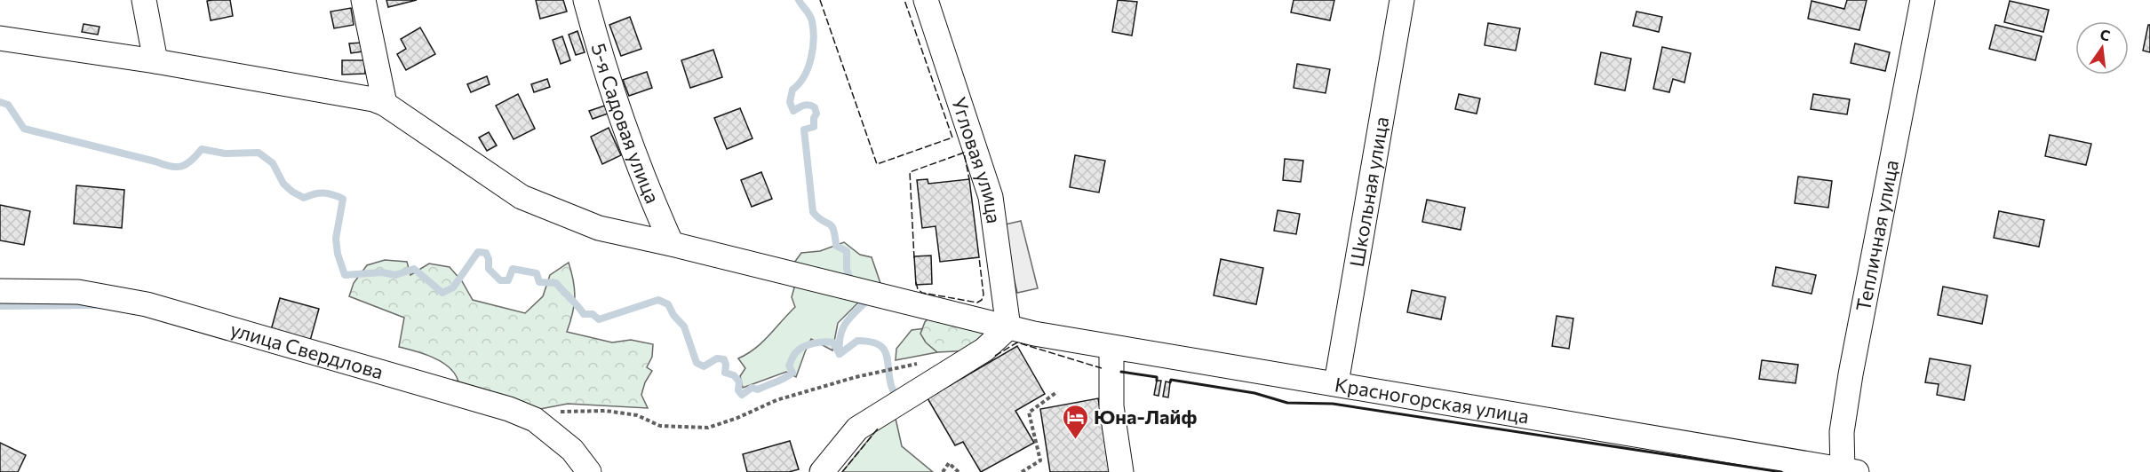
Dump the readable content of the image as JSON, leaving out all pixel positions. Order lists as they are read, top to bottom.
{
  "streets": {
    "street": [
      "5-я Садовая улица",
      "Угловая улица",
      "Школьная улица",
      "Тепличная улица",
      "улица Свердлова",
      "Красногорская улица"
    ]
  },
  "crossings": [
    ["5-я Садовая улица", "Красногорская улица"],
    ["Угловая улица", "Красногорская улица"],
    ["Школьная улица", "Красногорская улица"],
    ["Тепличная улица", "Красногорская улица"]
  ],
  "places": {
    "hotel": ["Юна-Лайф"]
  },
  "north": "top"
}
